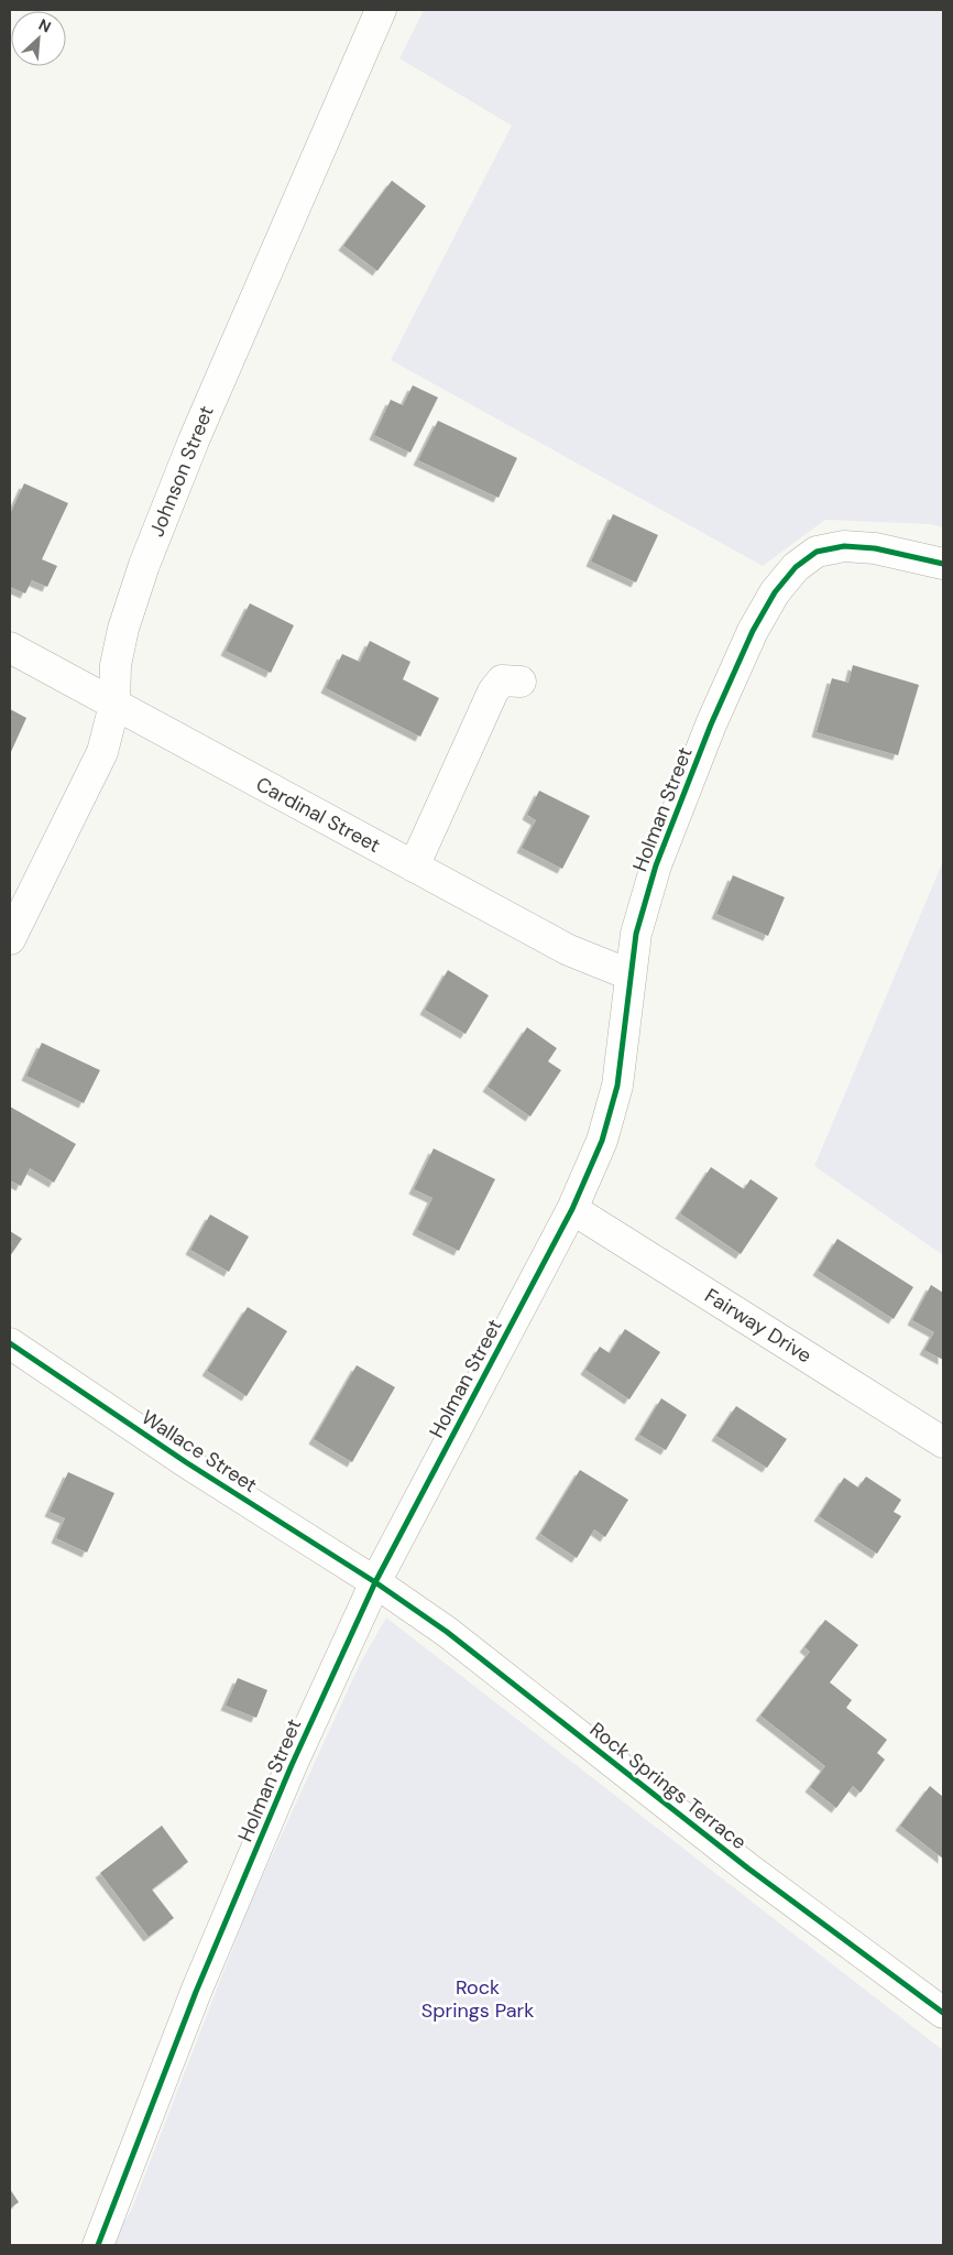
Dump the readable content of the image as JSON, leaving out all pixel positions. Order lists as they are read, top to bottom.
{
  "streets": {
    "street": [
      "Johnson Street",
      "Holman Street",
      "Cardinal Street",
      "Fairway Drive",
      "Wallace Street",
      "Rock Springs Terrace"
    ]
  },
  "crossings": [
    ["Johnson Street", "Cardinal Street"],
    ["Holman Street", "Cardinal Street"],
    ["Holman Street", "Fairway Drive"],
    ["Holman Street", "Wallace Street"],
    ["Holman Street", "Rock Springs Terrace"],
    ["Wallace Street", "Rock Springs Terrace"]
  ],
  "parks": ["Rock Springs Park"],
  "north": "top right"
}
